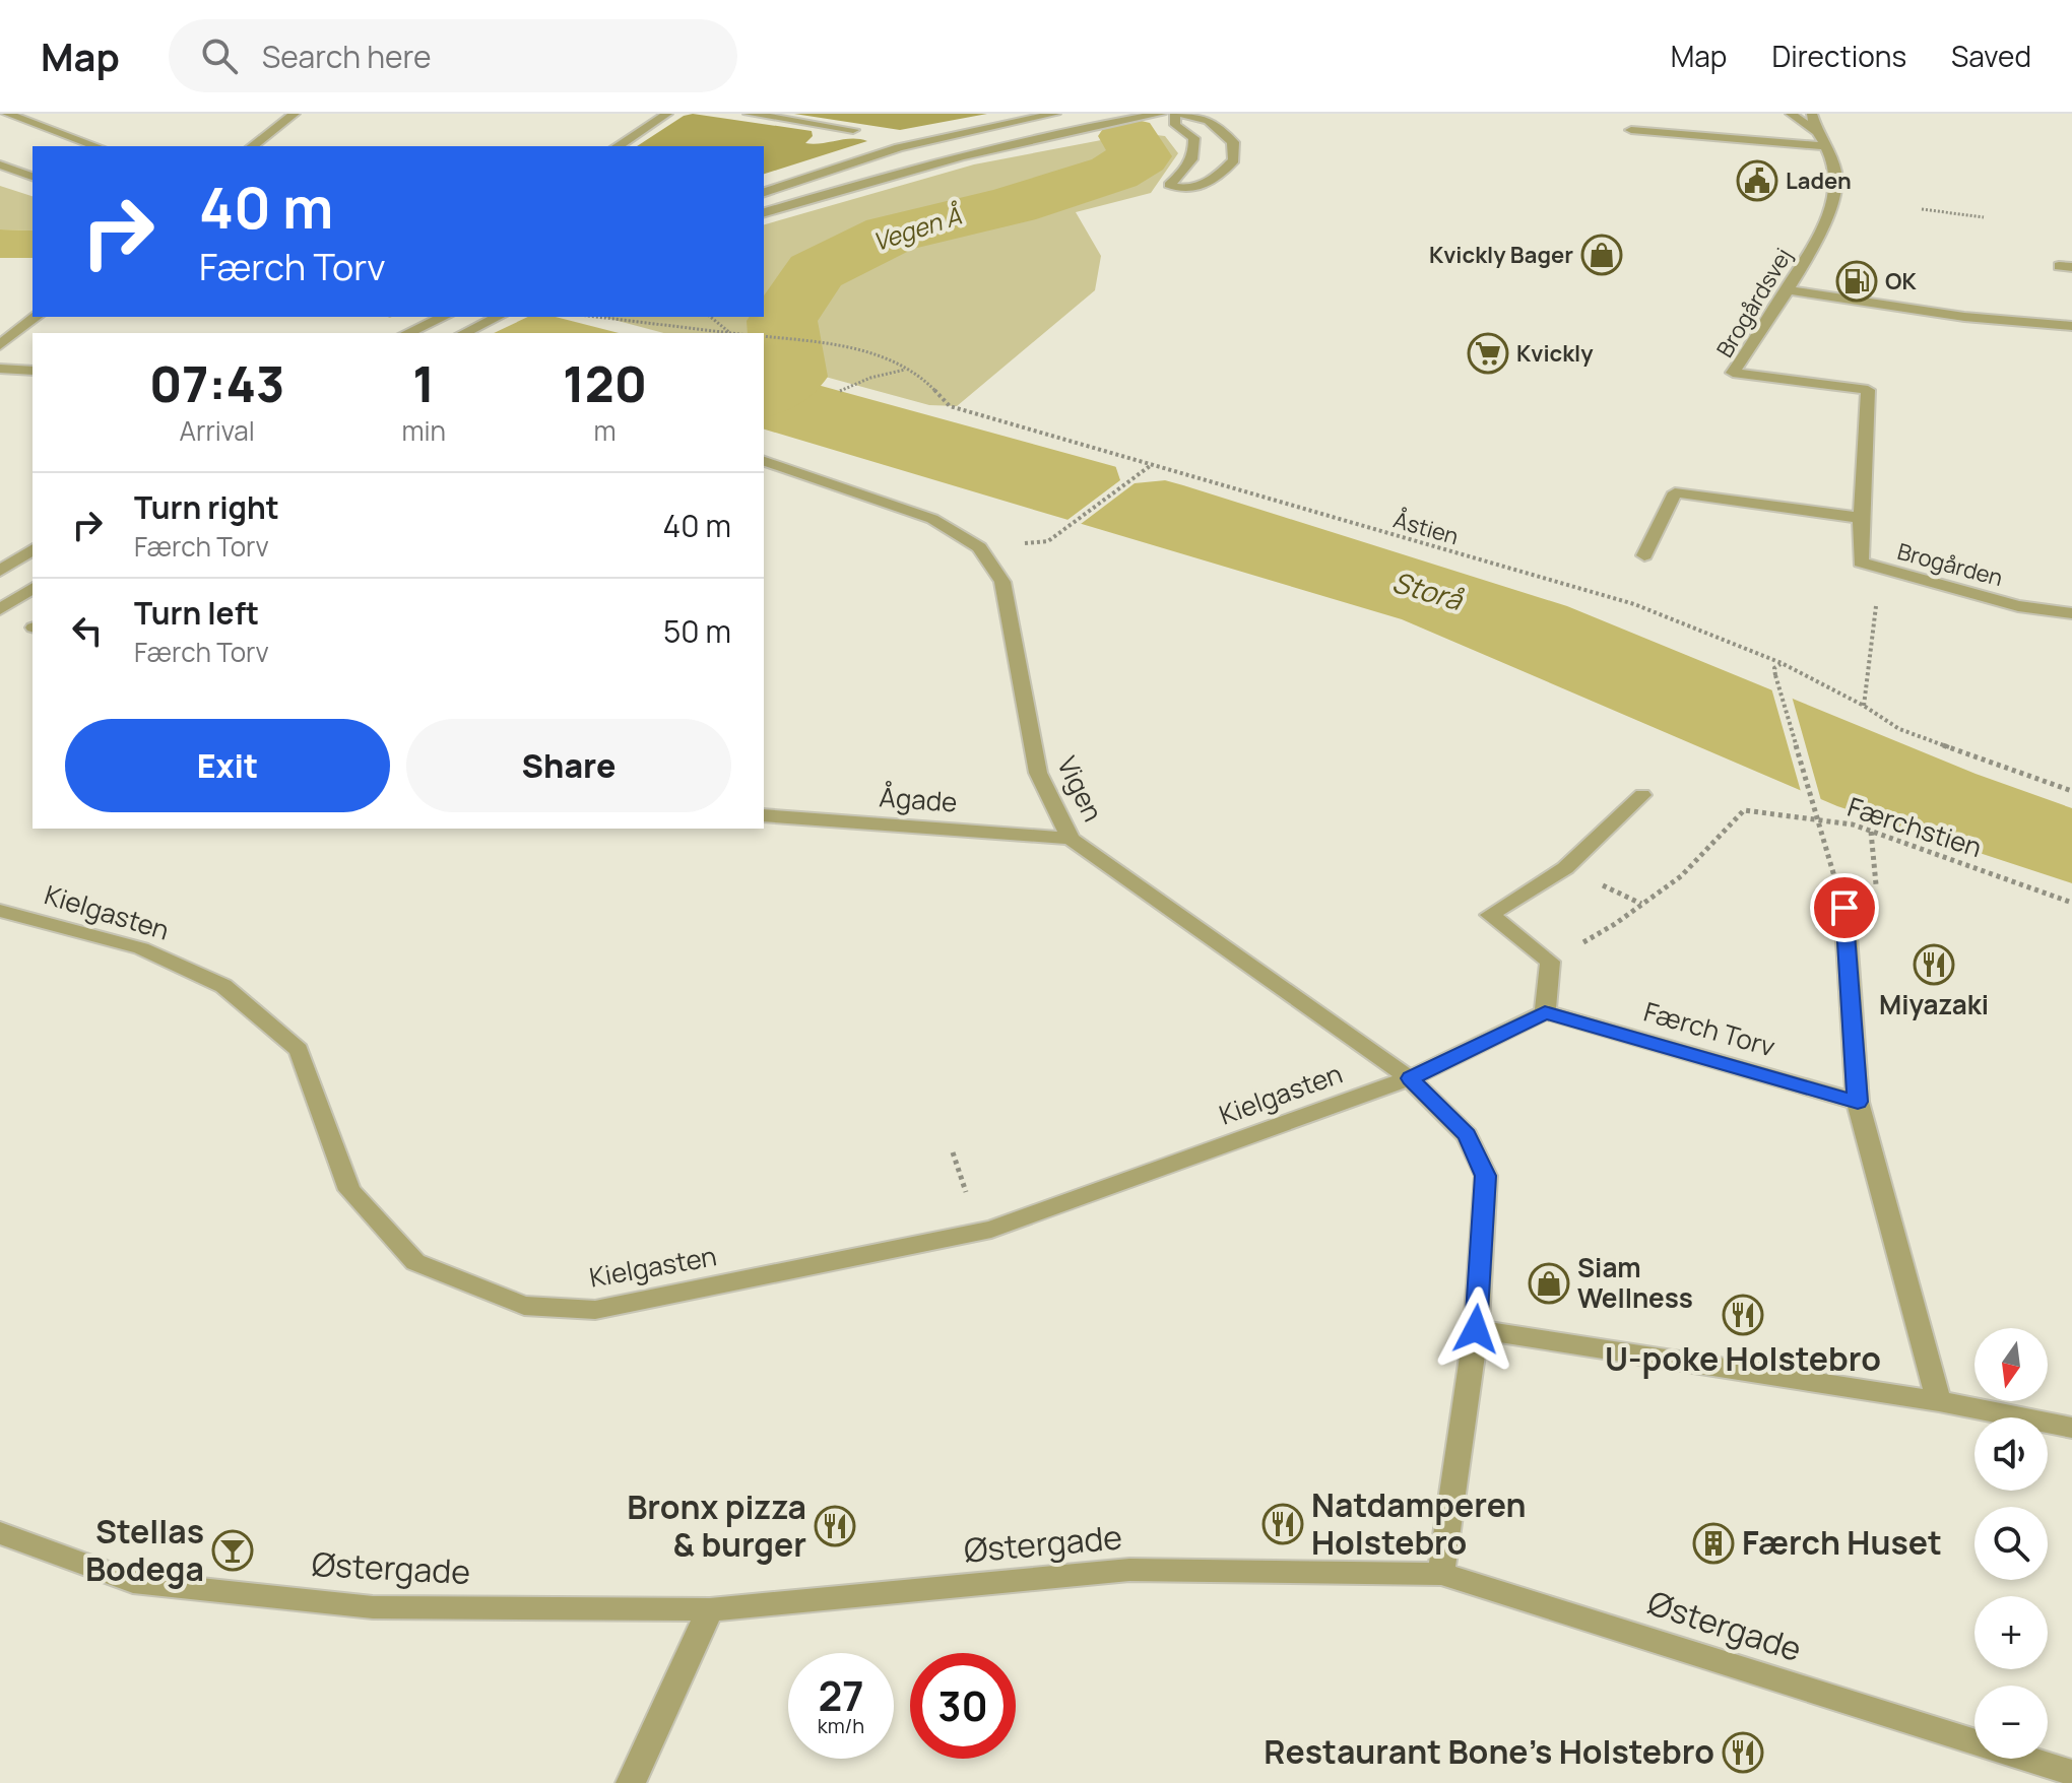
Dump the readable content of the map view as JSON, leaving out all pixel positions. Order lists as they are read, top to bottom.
{
  "streets": {
    "street": [
      "Brogårdsvej",
      "Brogården",
      "Vigen",
      "Ågade",
      "Kielgasten",
      "Færch Torv",
      "Østergade"
    ],
    "path": ["Åstien", "Færchstien"]
  },
  "crossings": [
    ["Brogårdsvej", "Brogården"],
    ["Vigen", "Ågade"],
    ["Vigen", "Kielgasten"],
    ["Vigen", "Østergade"]
  ],
  "water": ["Vegen Å", "Storå"],
  "places": {
    "public building": ["Laden"],
    "shop": ["Kvickly Bager", "Siam Wellness"],
    "fuel station": ["OK"],
    "supermarket": ["Kvickly"],
    "restaurant": [
      "Miyazaki",
      "U-poke Holstebro",
      "Natdamperen Holstebro",
      "Bronx pizza & burger",
      "Restaurant Bone's Holstebro"
    ],
    "building": ["Færch Huset"],
    "bar": ["Stellas Bodega"]
  },
  "north": "bottom",
  "page": {
    "header": "Map",
    "search": "Search here",
    "nav": ["Map", "Directions", "Saved"],
    "turn": ["40 m", "Færch Torv"],
    "eta": [
      "07:43",
      "Arrival",
      "1",
      "min",
      "120",
      "m"
    ],
    "list": [
      {
        "name": "Turn right",
        "note": "Færch Torv",
        "value": "40 m"
      },
      {
        "name": "Turn left",
        "note": "Færch Torv",
        "value": "50 m"
      }
    ],
    "buttons": ["Exit", "Share"],
    "map_buttons": ["+", "−"],
    "speed": "27 km/h",
    "limit": "30"
  }
}
